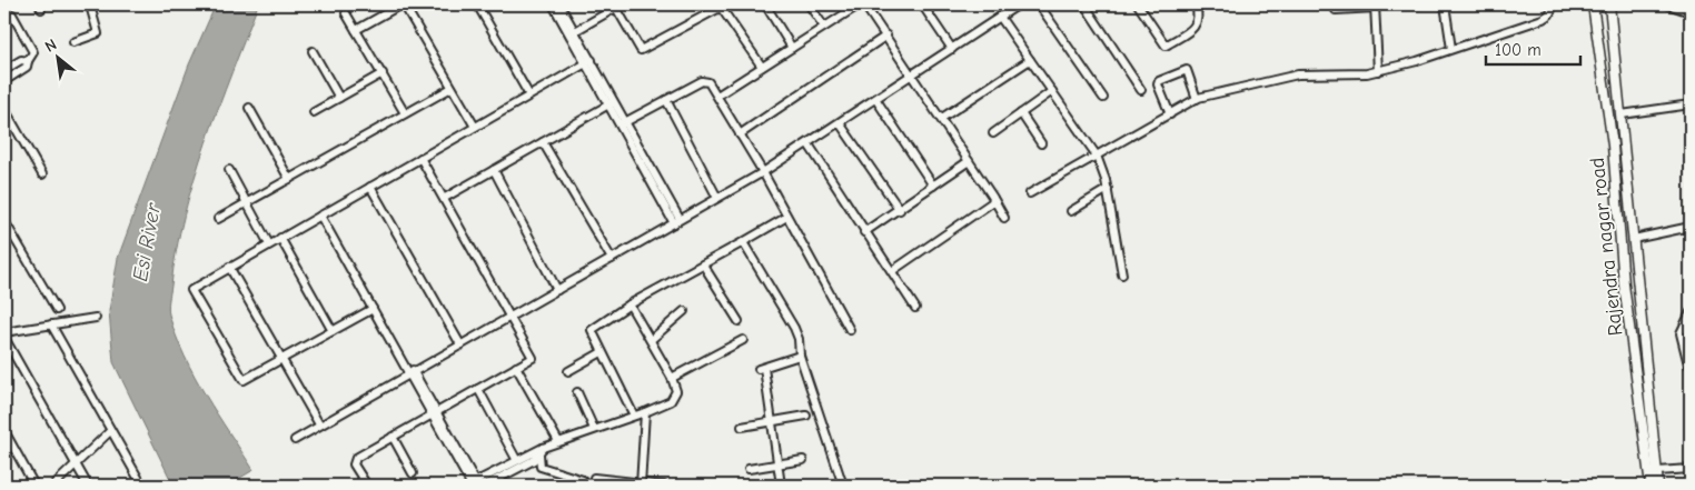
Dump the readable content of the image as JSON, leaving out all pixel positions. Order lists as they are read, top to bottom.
{
  "streets": {
    "main road": ["Rajendra nagar road"]
  },
  "water": ["Esi River"],
  "scale_bar": "100 m",
  "north": "top left"
}
